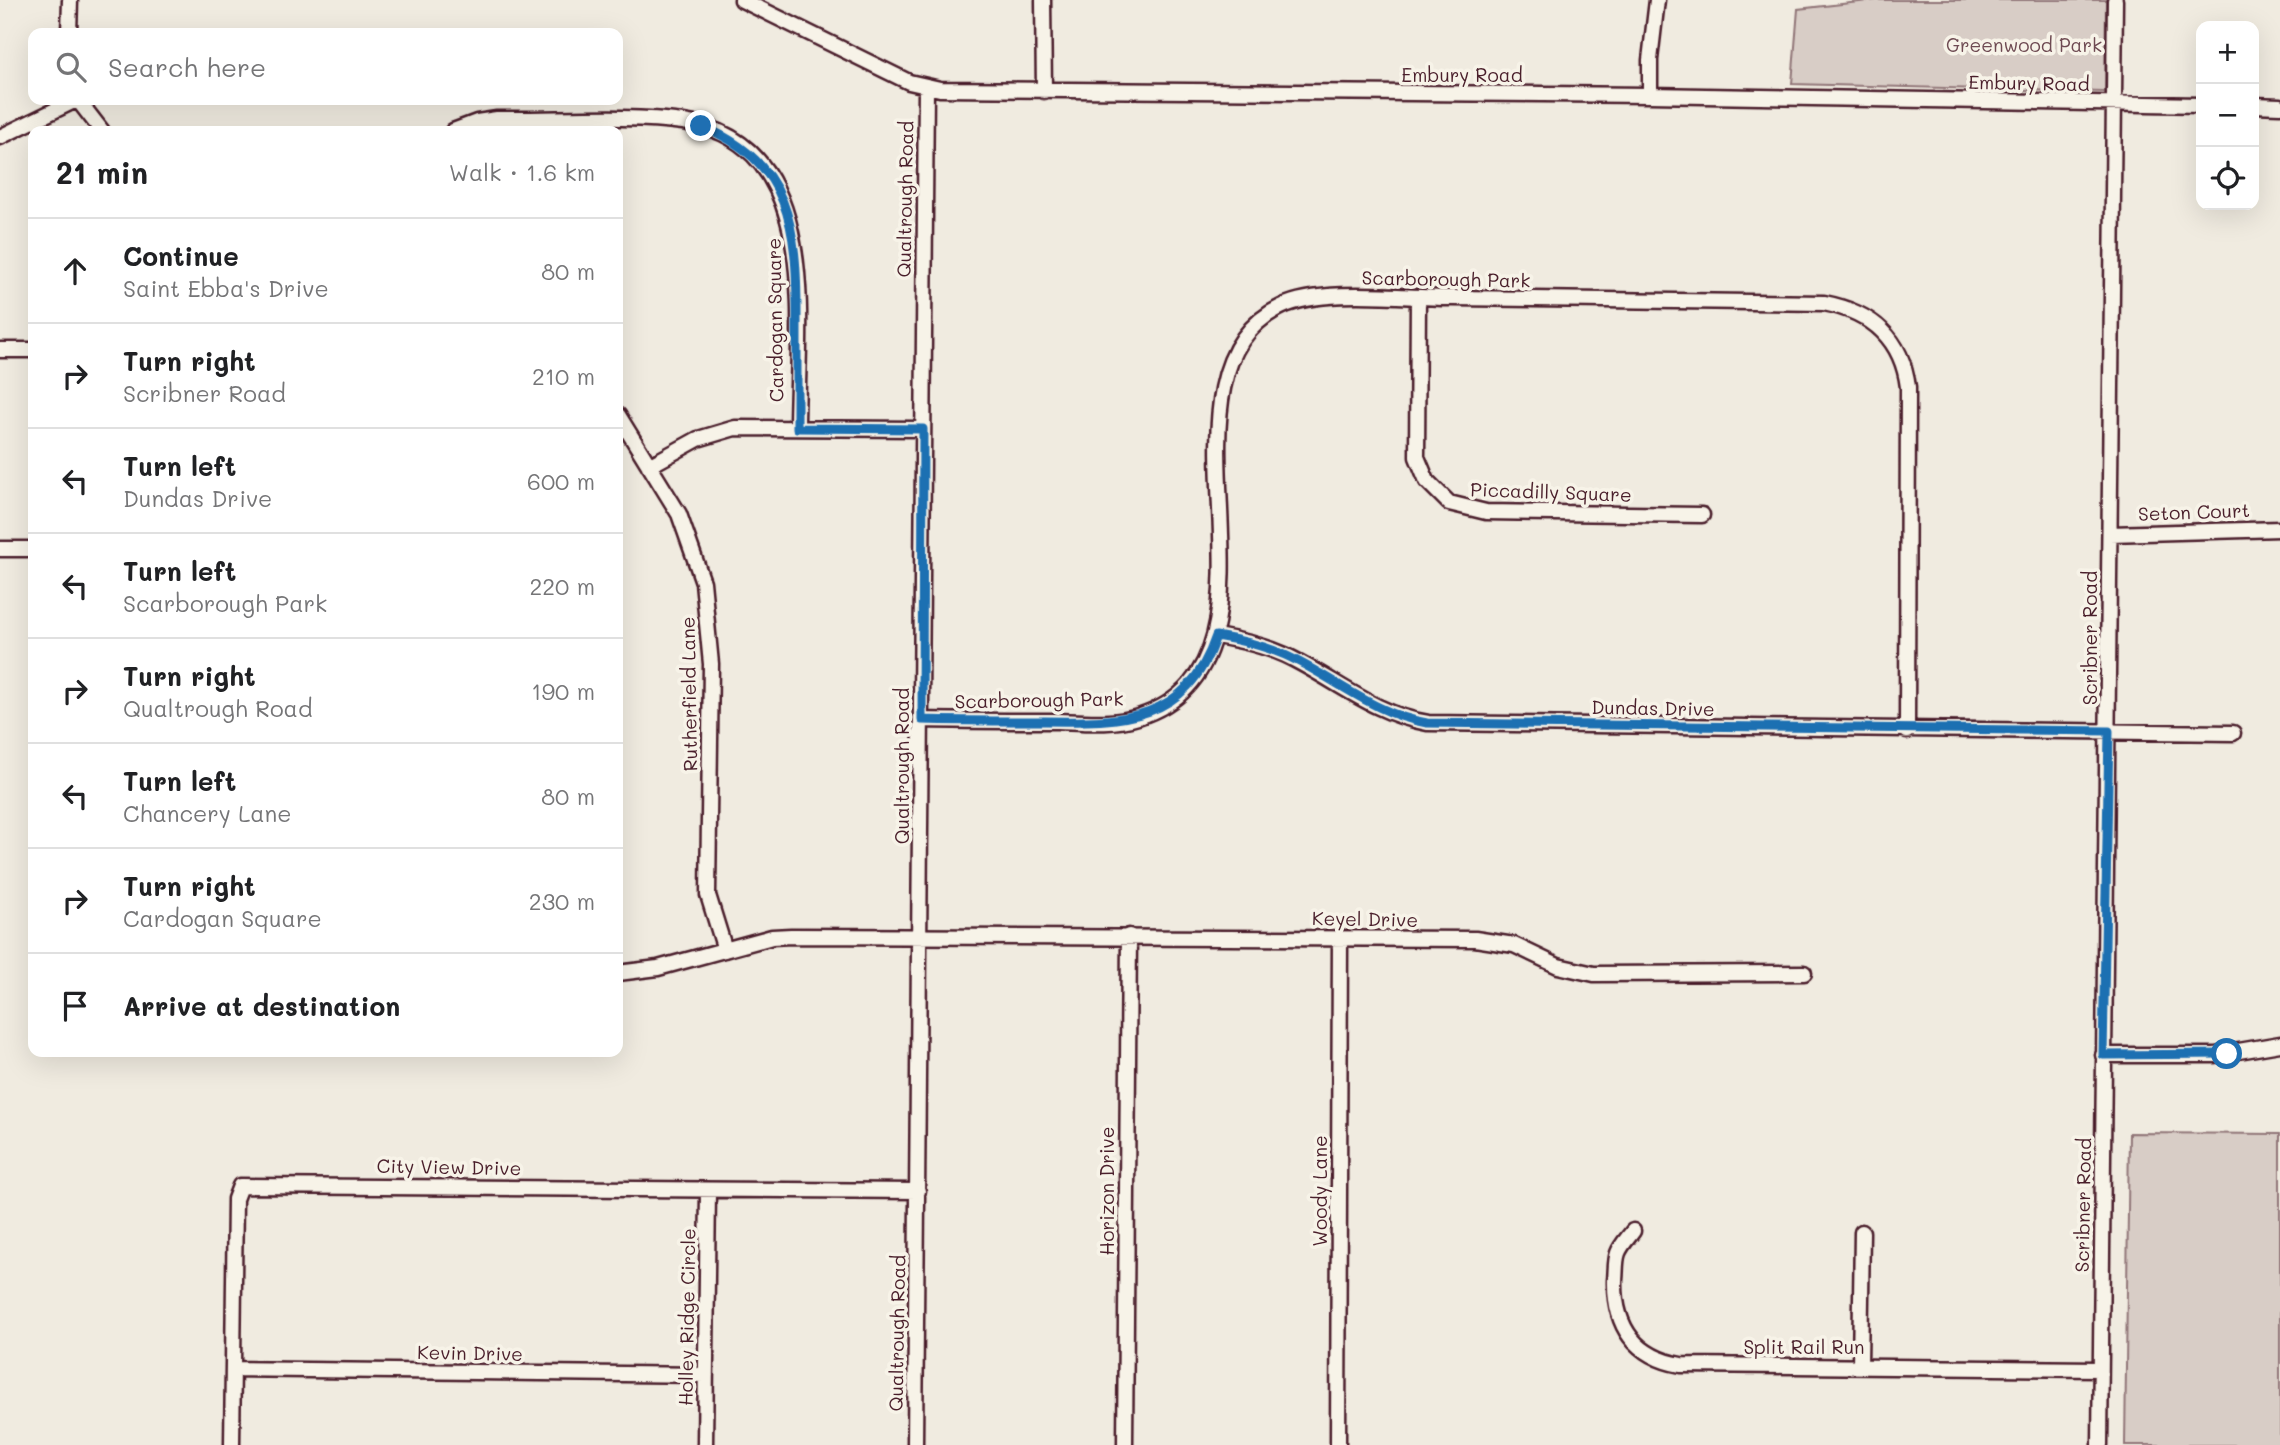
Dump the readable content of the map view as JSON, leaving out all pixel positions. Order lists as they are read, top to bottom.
{
  "streets": {
    "street": [
      "Embury Road",
      "Qualtrough Road",
      "Scarborough Park",
      "Cardogan Square",
      "Piccadilly Square",
      "Seton Court",
      "Scribner Road",
      "Rutherfield Lane",
      "Dundas Drive",
      "Keyel Drive",
      "City View Drive",
      "Horizon Drive",
      "Woody Lane",
      "Holley Ridge Circle",
      "Split Rail Run",
      "Kevin Drive"
    ]
  },
  "crossings": [
    ["Embury Road", "Qualtrough Road"],
    ["Embury Road", "Scribner Road"],
    ["Qualtrough Road", "Scarborough Park"],
    ["Qualtrough Road", "Keyel Drive"],
    ["Qualtrough Road", "City View Drive"],
    ["Scarborough Park", "Piccadilly Square"],
    ["Scarborough Park", "Dundas Drive"],
    ["Seton Court", "Scribner Road"],
    ["Scribner Road", "Dundas Drive"],
    ["Scribner Road", "Split Rail Run"],
    ["Rutherfield Lane", "Keyel Drive"],
    ["Keyel Drive", "Horizon Drive"],
    ["Keyel Drive", "Woody Lane"],
    ["City View Drive", "Holley Ridge Circle"],
    ["City View Drive", "Kevin Drive"],
    ["Holley Ridge Circle", "Kevin Drive"]
  ],
  "parks": ["Greenwood Park"],
  "page": {
    "map_buttons": ["+", "−"],
    "search": "Search here",
    "heading": ["21 min", "Walk · 1.6 km"],
    "list": [
      ["Continue", "Saint Ebba's Drive", "80 m"],
      ["Turn right", "Scribner Road", "210 m"],
      ["Turn left", "Dundas Drive", "600 m"],
      ["Turn left", "Scarborough Park", "220 m"],
      ["Turn right", "Qualtrough Road", "190 m"],
      ["Turn left", "Chancery Lane", "80 m"],
      ["Turn right", "Cardogan Square", "230 m"],
      "Arrive at destination"
    ]
  }
}
